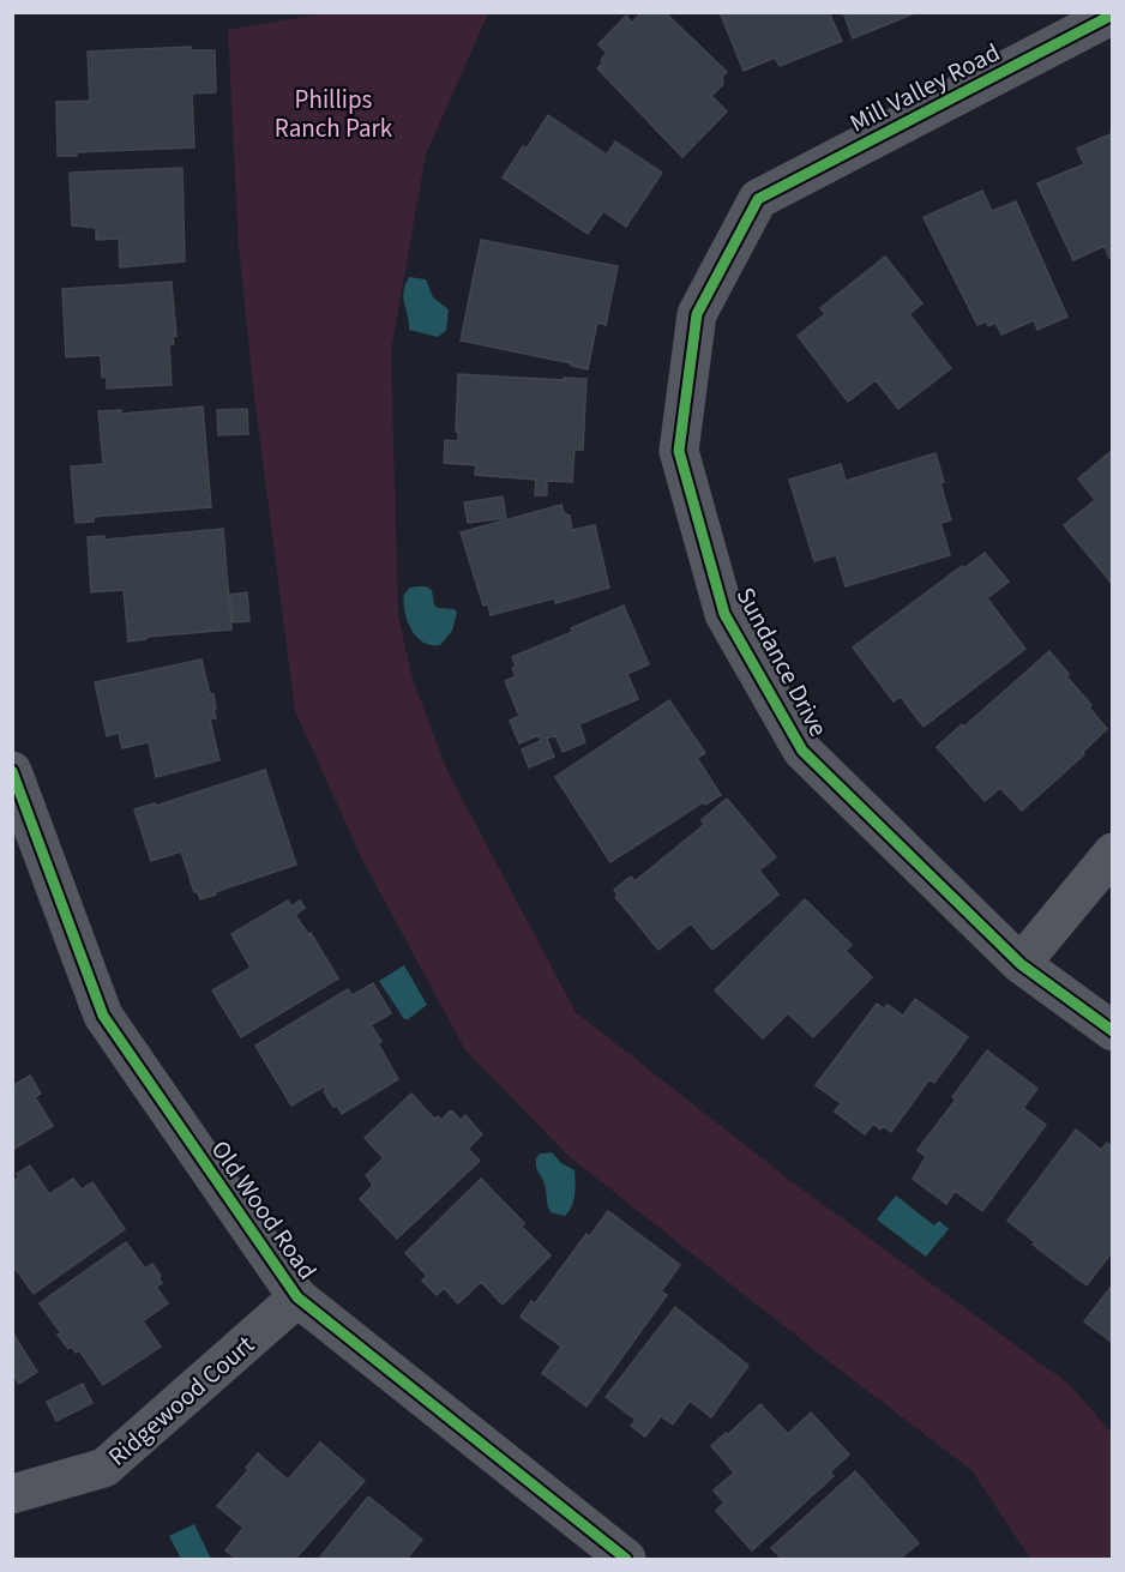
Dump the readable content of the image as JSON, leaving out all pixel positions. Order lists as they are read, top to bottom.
{
  "streets": {
    "street": [
      "Mill Valley Road",
      "Sundance Drive",
      "Old Wood Road",
      "Ridgewood Court"
    ]
  },
  "crossings": [
    ["Mill Valley Road", "Sundance Drive"],
    ["Old Wood Road", "Ridgewood Court"]
  ],
  "parks": ["Phillips Ranch Park"]
}
